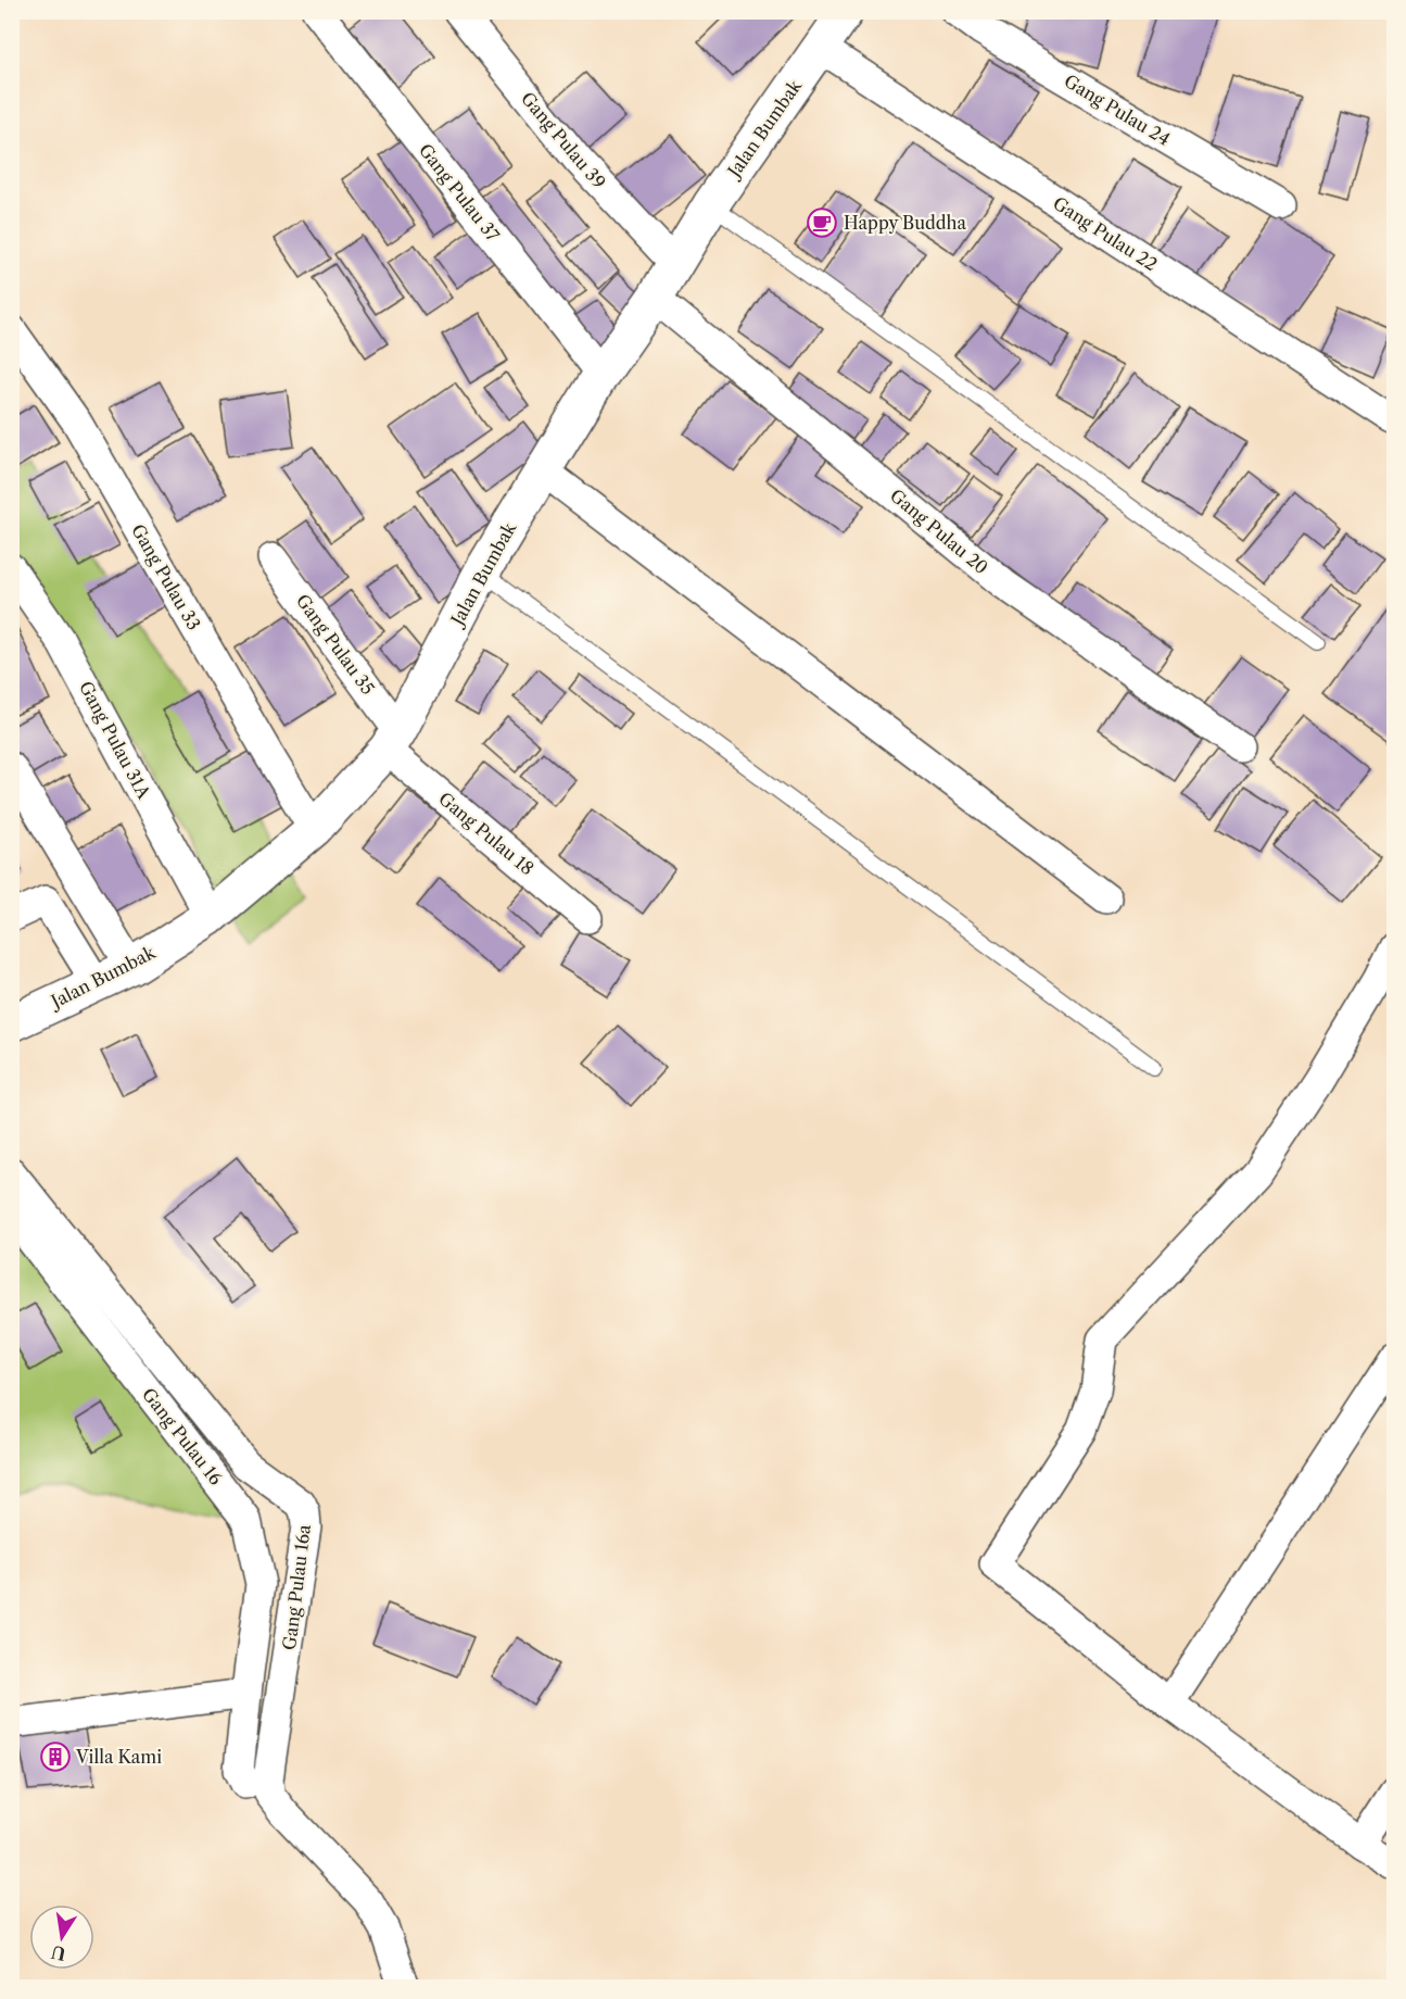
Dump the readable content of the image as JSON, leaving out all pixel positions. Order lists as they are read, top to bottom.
{
  "streets": {
    "street": [
      "Gang Pulau 24",
      "Jalan Bumbak",
      "Gang Pulau 39",
      "Gang Pulau 37",
      "Gang Pulau 22",
      "Gang Pulau 20",
      "Gang Pulau 33",
      "Gang Pulau 35",
      "Gang Pulau 31A",
      "Gang Pulau 18",
      "Gang Pulau 16",
      "Gang Pulau 16a"
    ]
  },
  "crossings": [
    ["Jalan Bumbak", "Gang Pulau 39"],
    ["Jalan Bumbak", "Gang Pulau 37"],
    ["Jalan Bumbak", "Gang Pulau 22"],
    ["Jalan Bumbak", "Gang Pulau 20"],
    ["Jalan Bumbak", "Gang Pulau 33"],
    ["Jalan Bumbak", "Gang Pulau 35"],
    ["Jalan Bumbak", "Gang Pulau 31A"],
    ["Jalan Bumbak", "Gang Pulau 18"],
    ["Gang Pulau 35", "Gang Pulau 18"]
  ],
  "places": {
    "cafe": ["Happy Buddha"],
    "building": ["Villa Kami"]
  },
  "north": "bottom"
}
